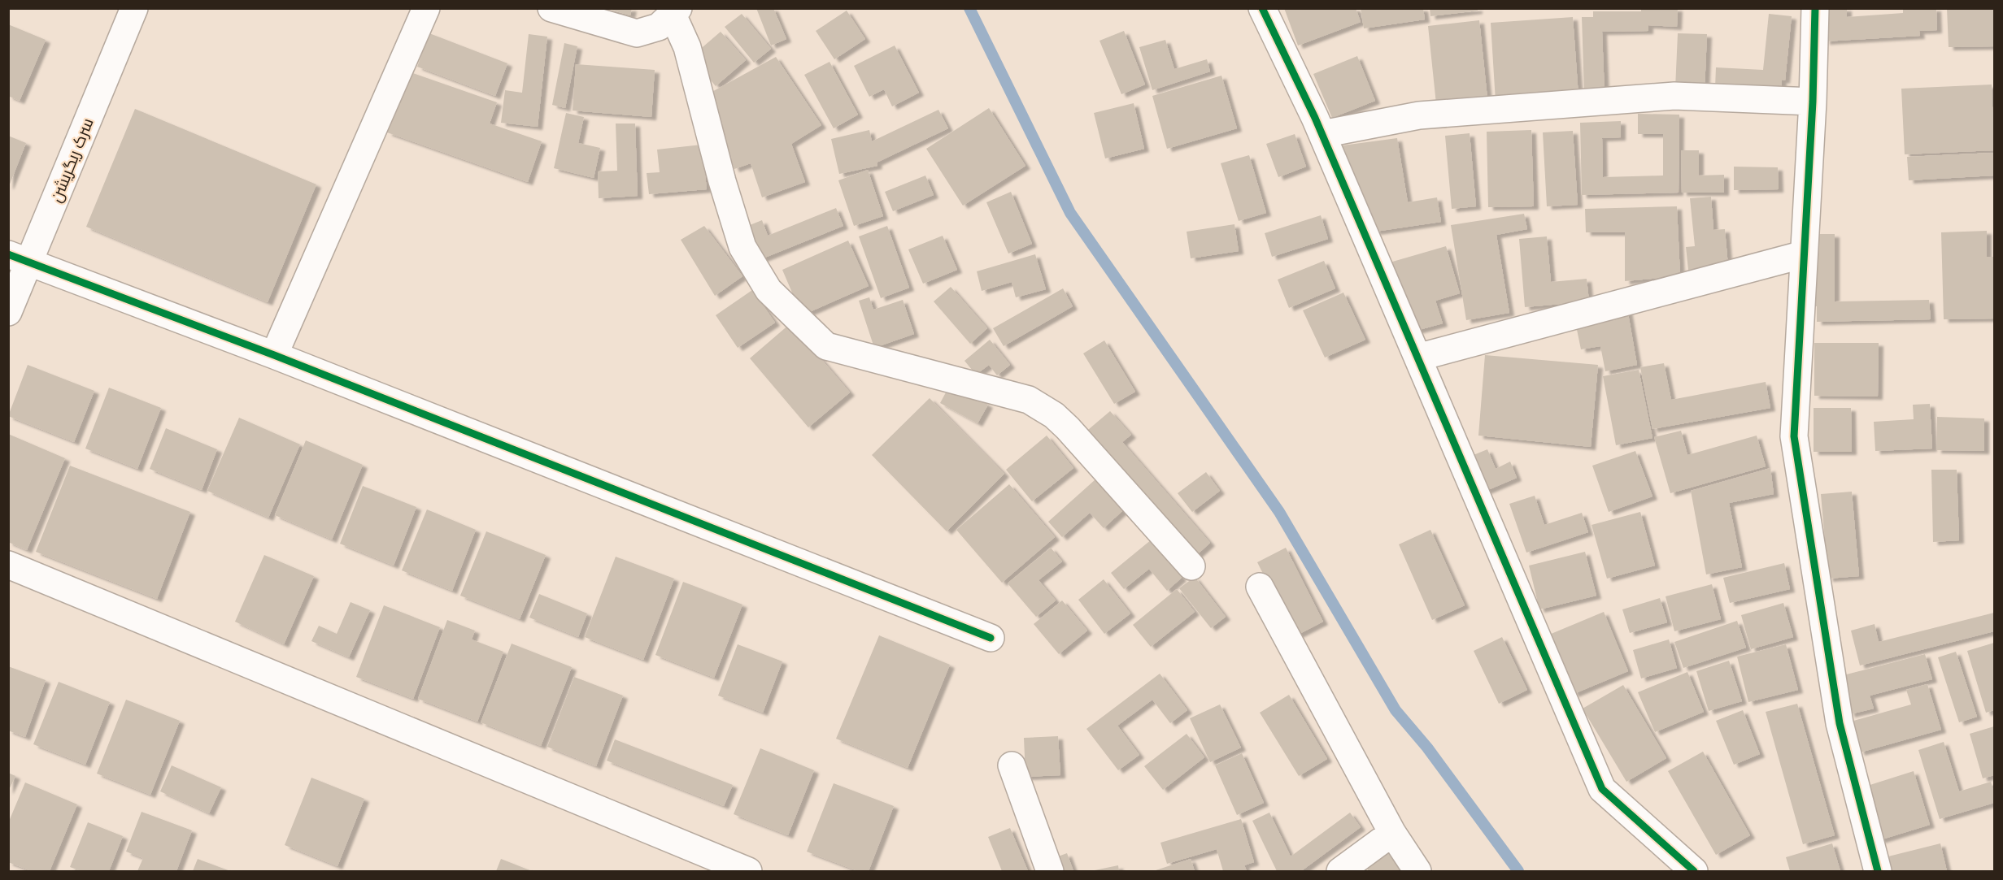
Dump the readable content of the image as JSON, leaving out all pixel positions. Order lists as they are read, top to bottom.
{
  "streets": {
    "street": ["سرک ریگریشن"]
  }
}
